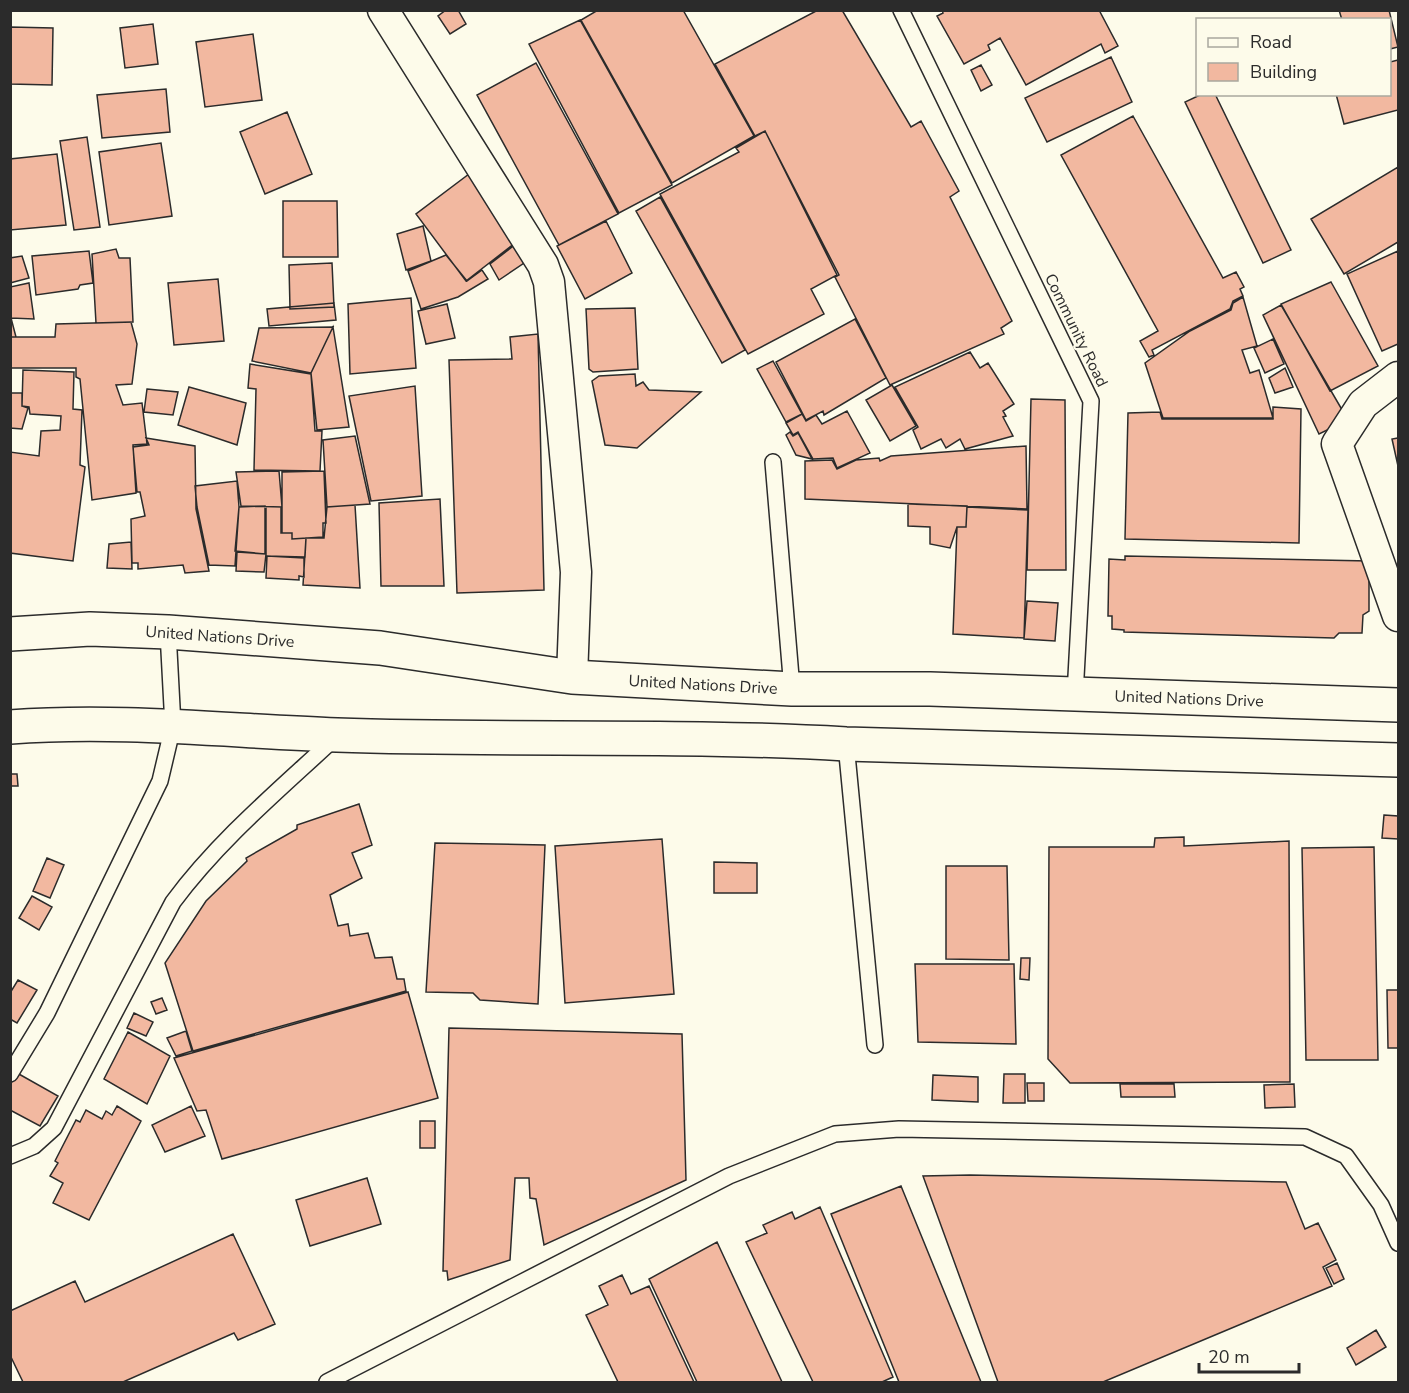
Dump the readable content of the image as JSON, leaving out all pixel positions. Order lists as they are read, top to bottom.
{
  "streets": {
    "highway": ["United Nations Drive"],
    "lane": ["Community Road"]
  },
  "crossings": [
    ["Community Road", "United Nations Drive"]
  ],
  "legend": ["Road", "Building"],
  "scale_bar": "20 m"
}
